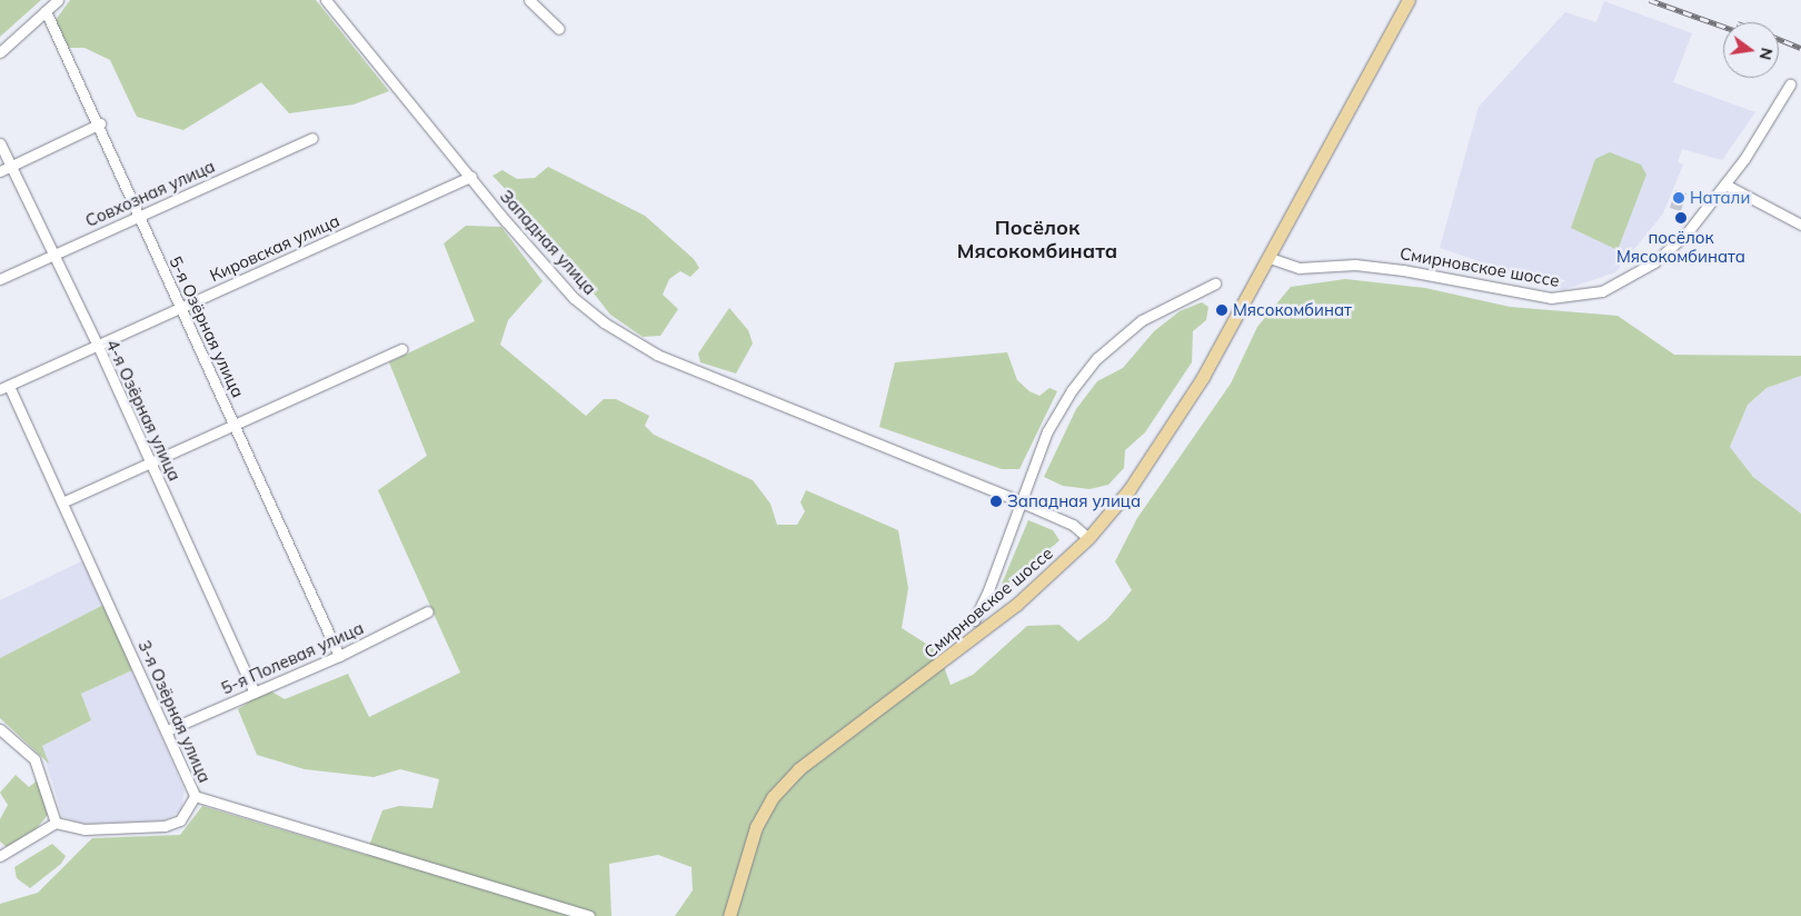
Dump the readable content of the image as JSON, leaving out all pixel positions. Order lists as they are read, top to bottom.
{
  "streets": {
    "main road": ["Смирновское шоссе"],
    "street": [
      "Совхозная улица",
      "Западная улица",
      "Кировская улица",
      "5-я Озёрная улица",
      "4-я Озёрная улица",
      "5-я Полевая улица",
      "3-я Озёрная улица"
    ]
  },
  "crossings": [
    ["Совхозная улица", "5-я Озёрная улица"],
    ["Совхозная улица", "4-я Озёрная улица"],
    ["Западная улица", "Кировская улица"],
    ["Западная улица", "Смирновское шоссе"],
    ["Кировская улица", "5-я Озёрная улица"],
    ["Кировская улица", "4-я Озёрная улица"],
    ["Кировская улица", "3-я Озёрная улица"],
    ["5-я Озёрная улица", "5-я Полевая улица"],
    ["4-я Озёрная улица", "5-я Полевая улица"],
    ["5-я Полевая улица", "3-я Озёрная улица"]
  ],
  "districts": ["Посёлок Мясокомбината"],
  "places": [
    "Натали",
    "посёлок Мясокомбината",
    "Мясокомбинат",
    "Западная улица"
  ],
  "north": "right"
}
